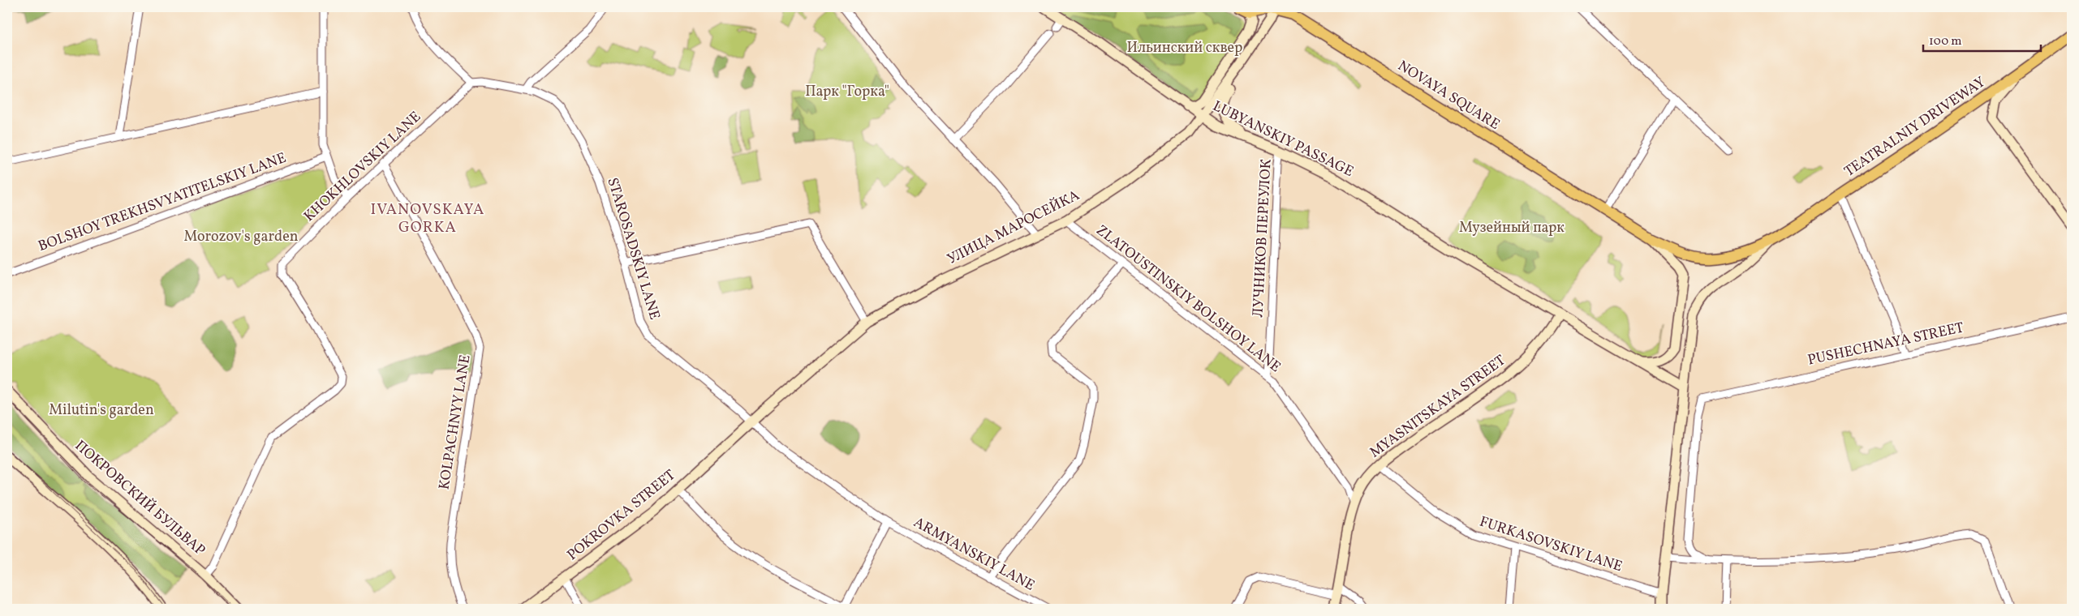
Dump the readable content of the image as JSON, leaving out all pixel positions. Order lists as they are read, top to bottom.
{
  "streets": {
    "main road": [
      "NOVAYA SQUARE",
      "TEATRALNIY DRIVEWAY",
      "LUBYANSKIY PASSAGE",
      "УЛИЦА МАРОСЕЙКА",
      "MYASNITSKAYA STREET",
      "ПОКРОВСКИЙ БУЛЬВАР",
      "POKROVKA STREET"
    ],
    "street": [
      "KHOKHLOVSKIY LANE",
      "BOLSHOY TREKHSVYATITELSKIY LANE",
      "ЛУЧНИКОВ ПЕРЕУЛОК",
      "STAROSADSKIY LANE",
      "ZLATOUSTINSKIY BOLSHOY LANE",
      "PUSHECHNAYA STREET",
      "KOLPACHNYY LANE",
      "FURKASOVSKIY LANE",
      "ARMYANSKIY LANE"
    ]
  },
  "crossings": [
    ["NOVAYA SQUARE", "TEATRALNIY DRIVEWAY"],
    ["LUBYANSKIY PASSAGE", "УЛИЦА МАРОСЕЙКА"],
    ["LUBYANSKIY PASSAGE", "ЛУЧНИКОВ ПЕРЕУЛОК"],
    ["LUBYANSKIY PASSAGE", "MYASNITSKAYA STREET"],
    ["KHOKHLOVSKIY LANE", "STAROSADSKIY LANE"],
    ["KHOKHLOVSKIY LANE", "KOLPACHNYY LANE"],
    ["KHOKHLOVSKIY LANE", "ПОКРОВСКИЙ БУЛЬВАР"],
    ["УЛИЦА МАРОСЕЙКА", "STAROSADSKIY LANE"],
    ["УЛИЦА МАРОСЕЙКА", "ZLATOUSTINSKIY BOLSHOY LANE"],
    ["УЛИЦА МАРОСЕЙКА", "POKROVKA STREET"],
    ["ЛУЧНИКОВ ПЕРЕУЛОК", "ZLATOUSTINSKIY BOLSHOY LANE"],
    ["STAROSADSKIY LANE", "POKROVKA STREET"],
    ["STAROSADSKIY LANE", "ARMYANSKIY LANE"],
    ["ZLATOUSTINSKIY BOLSHOY LANE", "MYASNITSKAYA STREET"],
    ["MYASNITSKAYA STREET", "FURKASOVSKIY LANE"]
  ],
  "districts": ["IVANOVSKAYA GORKA"],
  "parks": [
    "Ильинский сквер",
    "Парк \"Горка\"",
    "Музейный парк",
    "Morozov's garden",
    "Milutin's garden"
  ],
  "scale_bar": "100 m"
}
